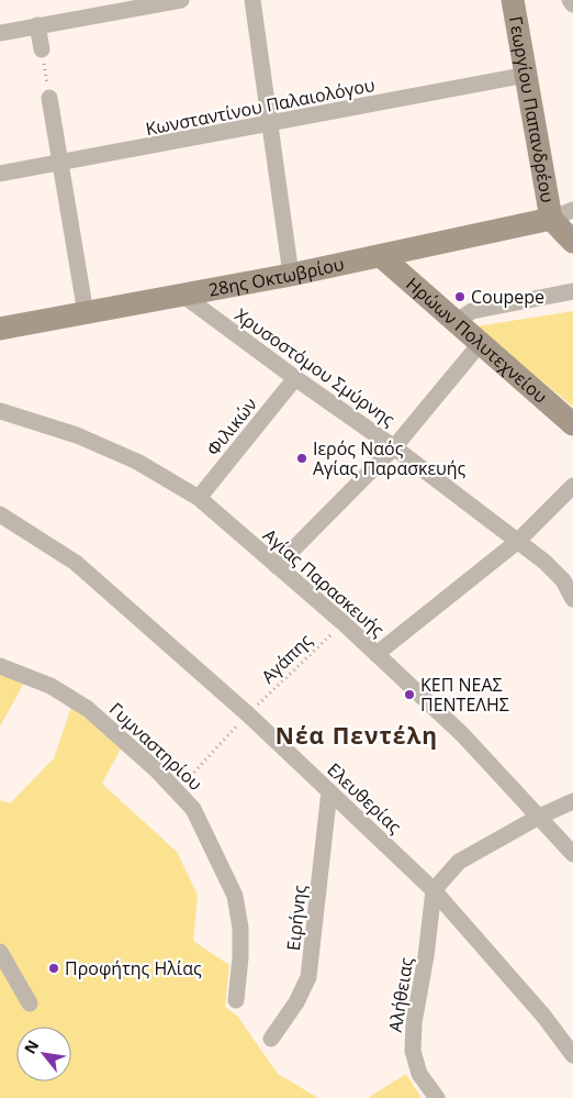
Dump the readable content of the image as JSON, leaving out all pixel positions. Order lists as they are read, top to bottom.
{
  "streets": {
    "main road": ["Γεωργίου Παπανδρέου", "28ης Οκτωβρίου", "Ηρώων Πολυτεχνείου"],
    "street": [
      "Κωνσταντίνου Παλαιολόγου",
      "Χρυσοστόμου Σμύρνης",
      "Φιλικών",
      "Αγίας Παρασκευής",
      "Γυμναστηρίου",
      "Ελευθερίας",
      "Ειρήνης",
      "Αλήθειας"
    ],
    "path": ["Αγάπης"]
  },
  "crossings": [
    ["Κωνσταντίνου Παλαιολόγου", "Γεωργίου Παπανδρέου"],
    ["Γεωργίου Παπανδρέου", "28ης Οκτωβρίου"],
    ["28ης Οκτωβρίου", "Ηρώων Πολυτεχνείου"],
    ["28ης Οκτωβρίου", "Χρυσοστόμου Σμύρνης"],
    ["Χρυσοστόμου Σμύρνης", "Φιλικών"],
    ["Φιλικών", "Αγίας Παρασκευής"],
    ["Αγίας Παρασκευής", "Αγάπης"],
    ["Αγάπης", "Γυμναστηρίου"],
    ["Αγάπης", "Ελευθερίας"],
    ["Ελευθερίας", "Ειρήνης"],
    ["Ελευθερίας", "Αλήθειας"]
  ],
  "districts": ["Νέα Πεντέλη"],
  "places": [
    "Coupepe",
    "Ιερός Ναός Αγίας Παρασκευής",
    "ΚΕΠ ΝΕΑΣ ΠΕΝΤΕΛΗΣ",
    "Προφήτης Ηλίας"
  ],
  "north": "top left"
}
